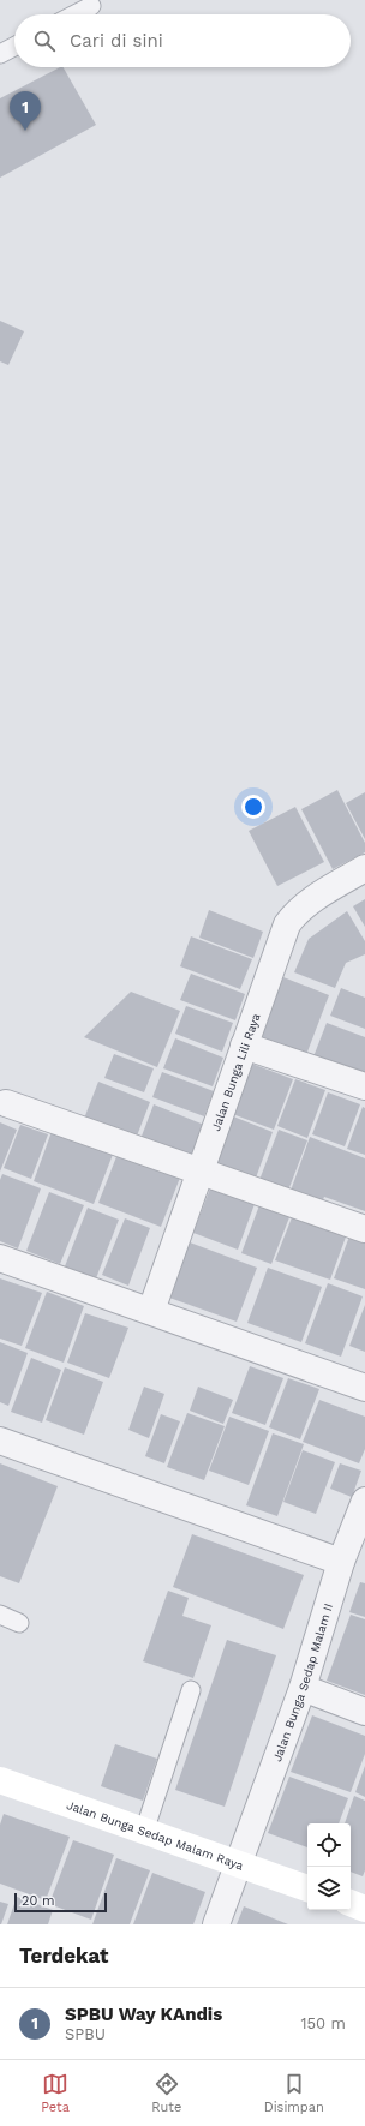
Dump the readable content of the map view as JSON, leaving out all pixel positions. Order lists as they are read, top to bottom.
{
  "streets": {
    "street": ["Jalan Bunga Lili Raya", "Jalan Bunga Sedap Malam II", "Jalan Bunga Sedap Malam Raya"]
  },
  "crossings": [
    ["Jalan Bunga Sedap Malam II", "Jalan Bunga Sedap Malam Raya"]
  ],
  "scale_bar": "20 m",
  "page": {
    "search": "Cari di sini",
    "pins": "1",
    "scale": "20 m",
    "heading": "Terdekat",
    "list": [
      {
        "mark": "1",
        "name": "SPBU Way KAndis",
        "note": "SPBU",
        "value": "150 m"
      }
    ],
    "nav": ["Peta", "Rute", "Disimpan"]
  }
}
